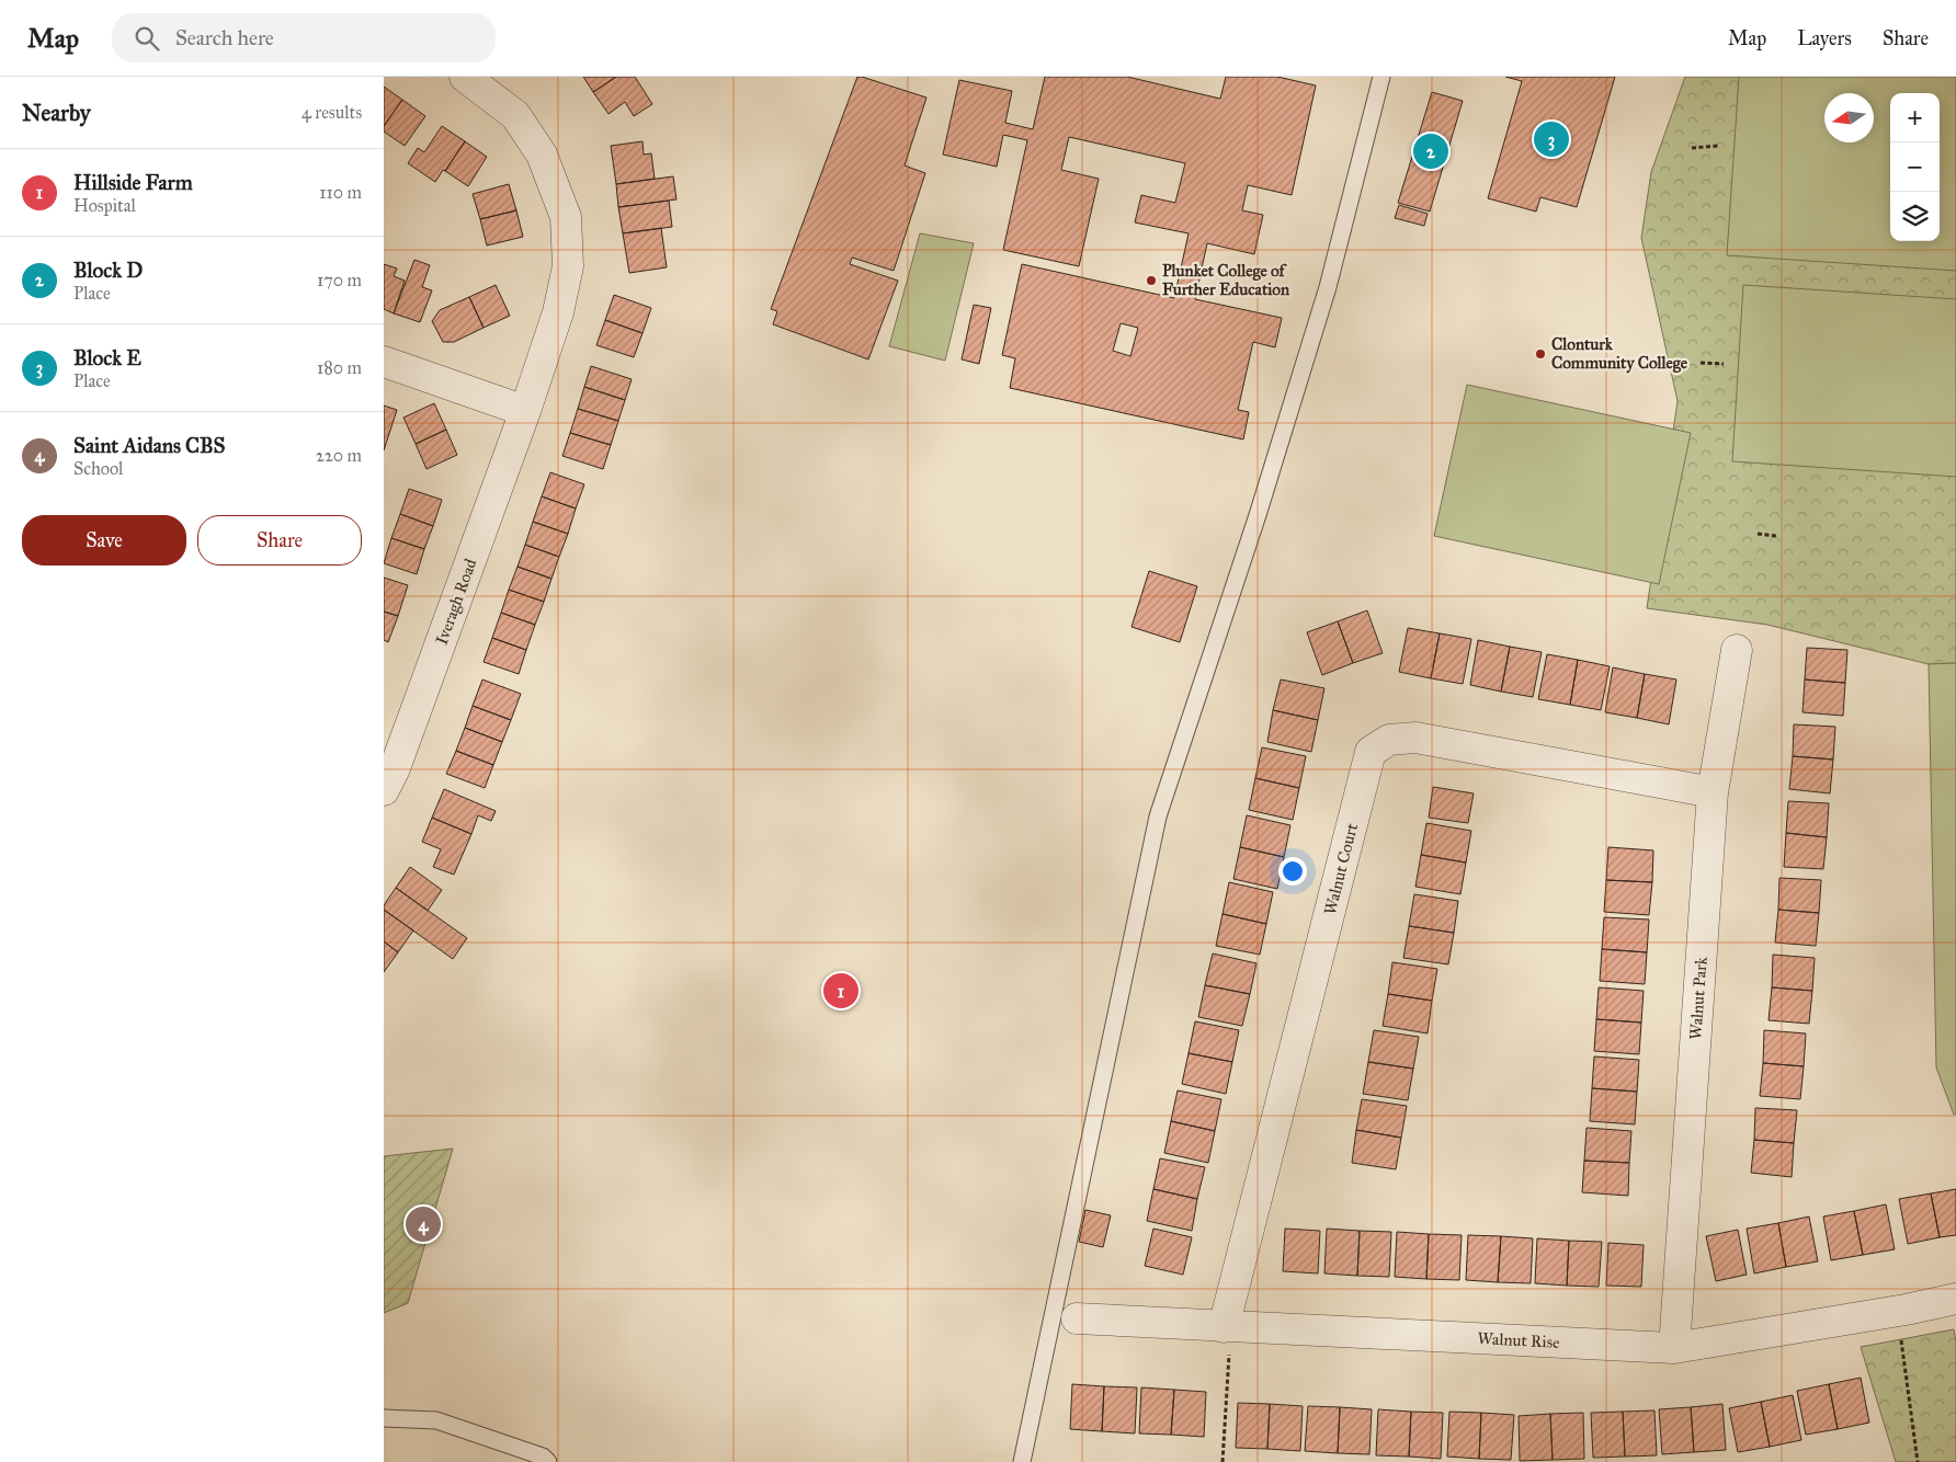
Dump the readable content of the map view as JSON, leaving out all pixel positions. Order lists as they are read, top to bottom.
{
  "streets": {
    "street": [
      "Iveragh Road",
      "Walnut Court",
      "Walnut Park",
      "Walnut Rise"
    ]
  },
  "crossings": [
    ["Walnut Court", "Walnut Park"],
    ["Walnut Court", "Walnut Rise"],
    ["Walnut Park", "Walnut Rise"]
  ],
  "places": ["Plunket College of Further Education", "Clonturk Community College"],
  "north": "left",
  "page": {
    "header": "Map",
    "search": "Search here",
    "nav": ["Map", "Layers", "Share"],
    "heading": ["Nearby", "4 results"],
    "map_buttons": ["+", "−"],
    "pins": [
      "3",
      "2",
      "1",
      "4"
    ],
    "list": [
      {
        "mark": "1",
        "name": "Hillside Farm",
        "note": "Hospital",
        "value": "110 m"
      },
      {
        "mark": "2",
        "name": "Block D",
        "note": "Place",
        "value": "170 m"
      },
      {
        "mark": "3",
        "name": "Block E",
        "note": "Place",
        "value": "180 m"
      },
      {
        "mark": "4",
        "name": "Saint Aidans CBS",
        "note": "School",
        "value": "220 m"
      }
    ],
    "buttons": ["Save", "Share"]
  }
}
